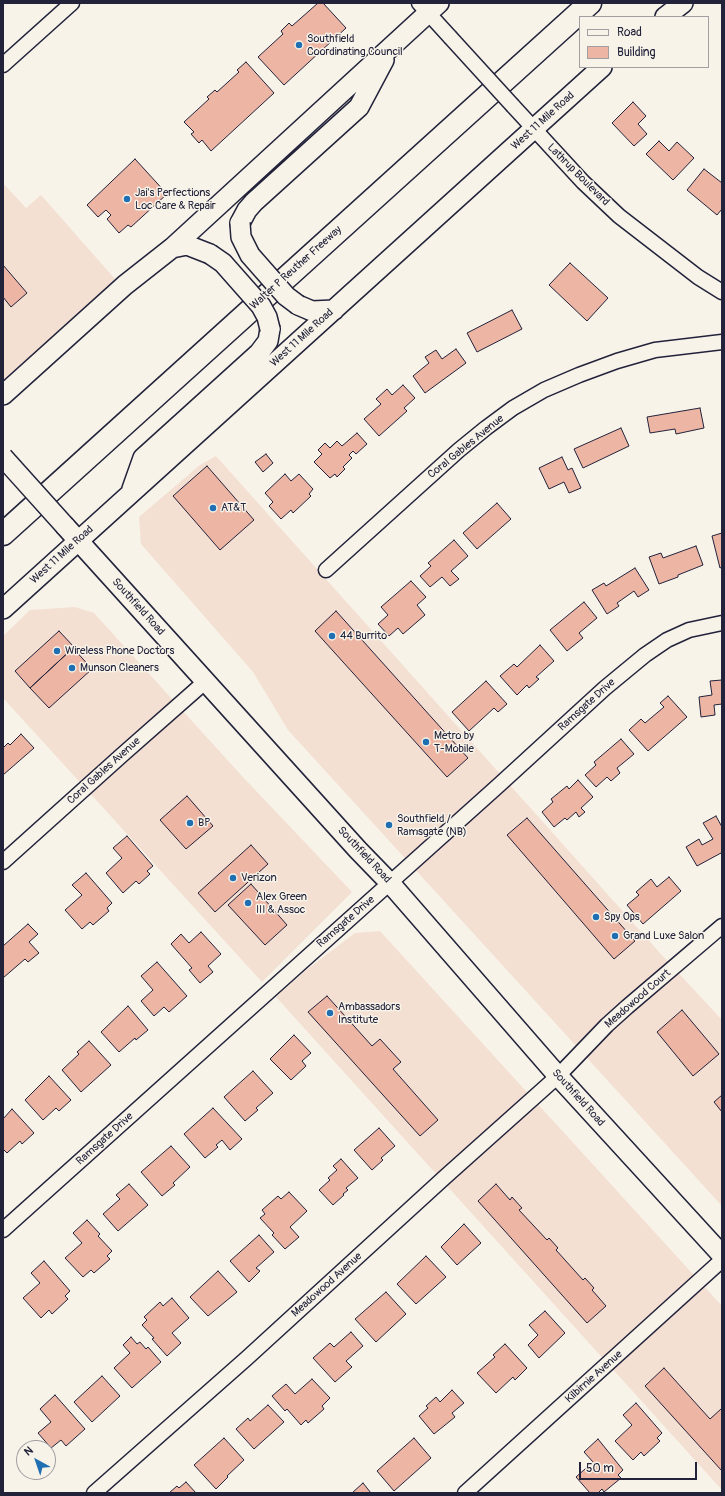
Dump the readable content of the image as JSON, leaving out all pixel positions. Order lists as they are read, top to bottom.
{
  "streets": {
    "highway": ["Walter P Reuther Freeway"],
    "main road": ["West 11 Mile Road", "Southfield Road"],
    "street": [
      "Lathrup Boulevard",
      "Coral Gables Avenue",
      "Ramsgate Drive",
      "Meadowood Court",
      "Meadowood Avenue",
      "Kilbirnie Avenue"
    ]
  },
  "crossings": [
    ["West 11 Mile Road", "Lathrup Boulevard"],
    ["West 11 Mile Road", "Southfield Road"],
    ["Coral Gables Avenue", "Southfield Road"],
    ["Southfield Road", "Ramsgate Drive"],
    ["Southfield Road", "Meadowood Court"],
    ["Southfield Road", "Meadowood Avenue"],
    ["Meadowood Court", "Meadowood Avenue"]
  ],
  "places": [
    "Southfield Coordinating Council",
    "Jai's Perfections Loc Care & Repair",
    "AT&T",
    "44 Burrito",
    "Wireless Phone Doctors",
    "Munson Cleaners",
    "Metro by T-Mobile",
    "BP",
    "Southfield / Ramsgate (NB)",
    "Verizon",
    "Alex Green III & Assoc",
    "Spy Ops",
    "Grand Luxe Salon",
    "Ambassadors Institute"
  ],
  "legend": ["Road", "Building"],
  "scale_bar": "50 m",
  "north": "top left"
}
